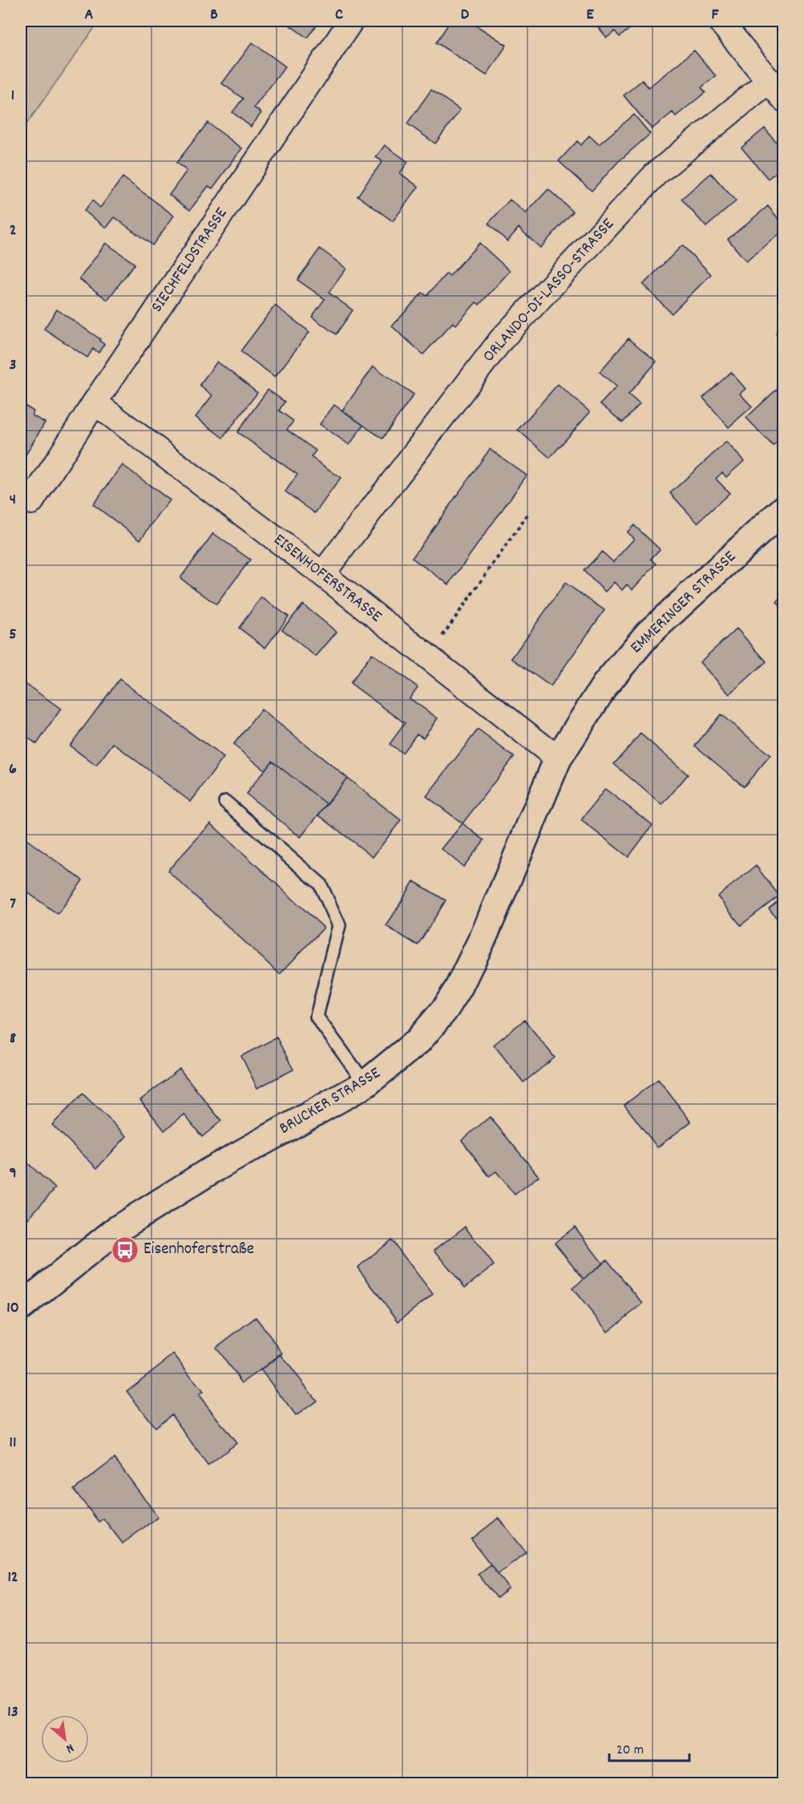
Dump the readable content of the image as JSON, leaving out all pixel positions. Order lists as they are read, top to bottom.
{
  "streets": {
    "street": [
      "SIECHFELDSTRASSE",
      "ORLANDO-DI-LASSO-STRASSE",
      "EISENHOFERSTRASSE",
      "EMMERINGER STRASSE",
      "BRUCKER STRASSE"
    ]
  },
  "crossings": [
    ["SIECHFELDSTRASSE", "EISENHOFERSTRASSE"],
    ["ORLANDO-DI-LASSO-STRASSE", "EISENHOFERSTRASSE"],
    ["EISENHOFERSTRASSE", "EMMERINGER STRASSE"],
    ["EMMERINGER STRASSE", "BRUCKER STRASSE"]
  ],
  "places": {
    "bus stop": ["Eisenhoferstraße"]
  },
  "scale_bar": "20 m",
  "north": "bottom right",
  "grid": {
    "columns": [
      "A",
      "B",
      "C",
      "D",
      "E",
      "F"
    ],
    "rows": [
      "1",
      "2",
      "3",
      "4",
      "5",
      "6",
      "7",
      "8",
      "9",
      "10",
      "11",
      "12",
      "13"
    ]
  }
}
